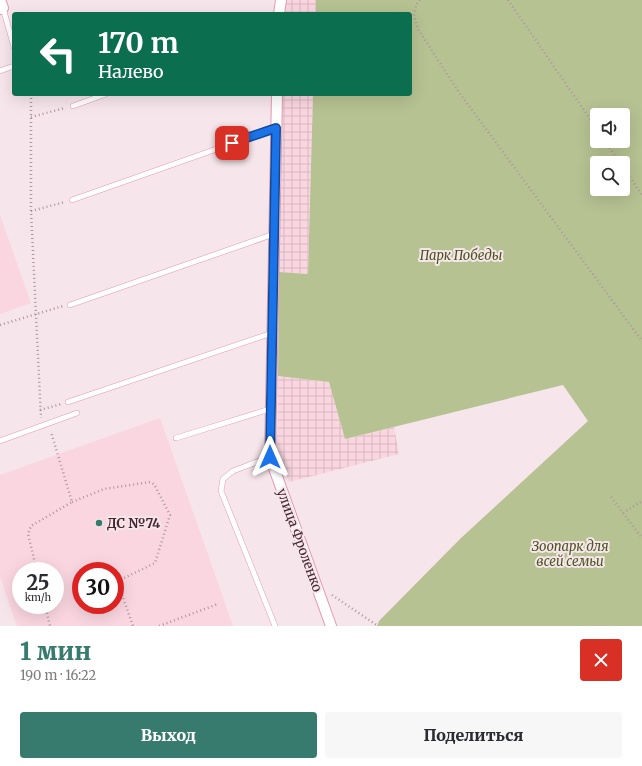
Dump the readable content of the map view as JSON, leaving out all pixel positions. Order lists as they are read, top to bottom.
{
  "streets": {
    "street": ["улица Фроленко"]
  },
  "parks": ["Парк Победы", "Зоопарк для всей семьи"],
  "places": ["ДС №74"],
  "page": {
    "turn": ["170 m", "Налево"],
    "speed": "25 km/h",
    "limit": "30",
    "heading": ["1 мин", "190 m · 16:22"],
    "buttons": ["Выход", "Поделиться"]
  }
}
